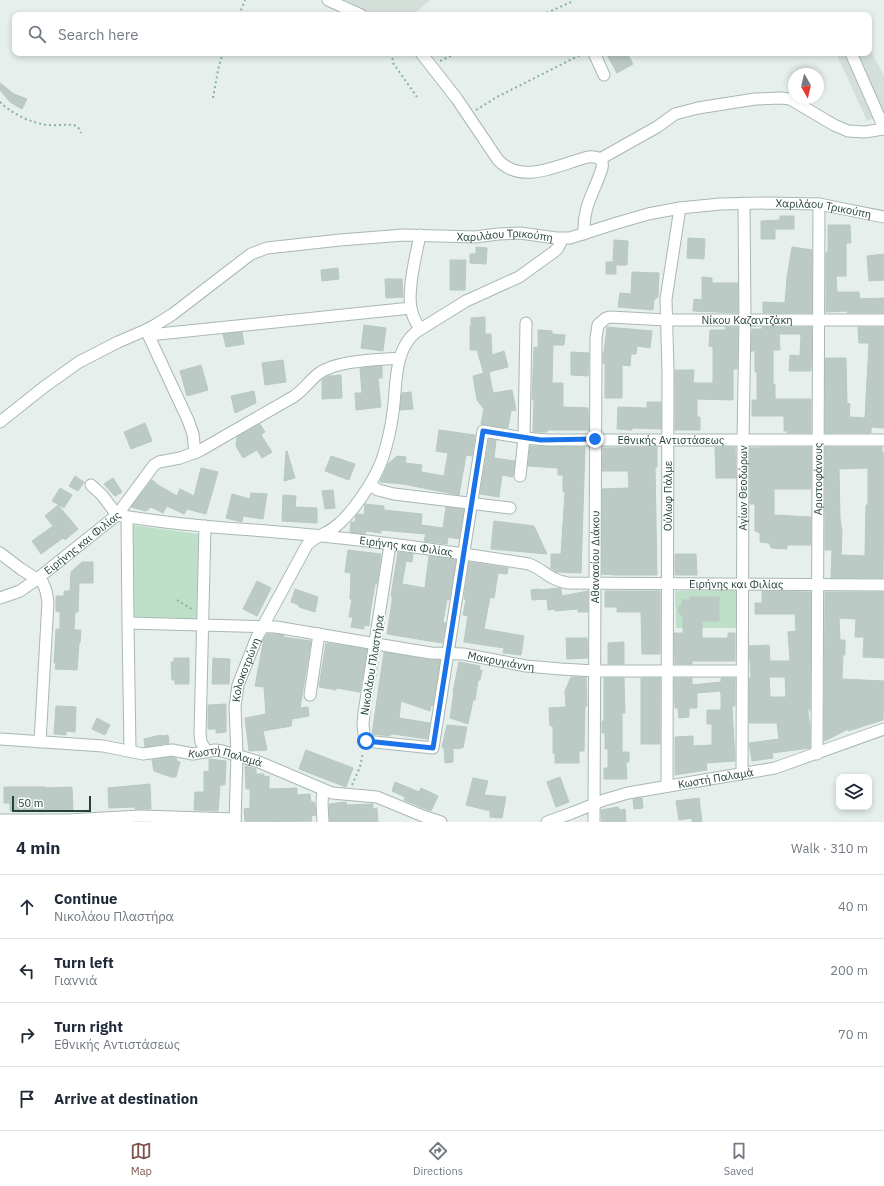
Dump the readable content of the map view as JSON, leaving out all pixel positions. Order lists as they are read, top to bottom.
{
  "streets": {
    "street": [
      "Χαριλάου Τρικούπη",
      "Νίκου Καζαντζάκη",
      "Εθνικής Αντιστάσεως",
      "Αριστοφάνους",
      "Αγίων Θεοδώρων",
      "Ούλωφ Πάλμε",
      "Ειρήνης και Φιλίας",
      "Αθανασίου Διάκου",
      "Μακρυγιάννη",
      "Νικολάου Πλαστήρα",
      "Κολοκοτρώνη",
      "Κωστή Παλαμά"
    ]
  },
  "crossings": [
    ["Χαριλάου Τρικούπη", "Αριστοφάνους"],
    ["Χαριλάου Τρικούπη", "Αγίων Θεοδώρων"],
    ["Χαριλάου Τρικούπη", "Ούλωφ Πάλμε"],
    ["Νίκου Καζαντζάκη", "Αριστοφάνους"],
    ["Νίκου Καζαντζάκη", "Αγίων Θεοδώρων"],
    ["Νίκου Καζαντζάκη", "Ούλωφ Πάλμε"],
    ["Νίκου Καζαντζάκη", "Αθανασίου Διάκου"],
    ["Εθνικής Αντιστάσεως", "Αριστοφάνους"],
    ["Εθνικής Αντιστάσεως", "Αγίων Θεοδώρων"],
    ["Εθνικής Αντιστάσεως", "Ούλωφ Πάλμε"],
    ["Εθνικής Αντιστάσεως", "Αθανασίου Διάκου"],
    ["Αριστοφάνους", "Ειρήνης και Φιλίας"],
    ["Αριστοφάνους", "Κωστή Παλαμά"],
    ["Αγίων Θεοδώρων", "Ειρήνης και Φιλίας"],
    ["Αγίων Θεοδώρων", "Μακρυγιάννη"],
    ["Αγίων Θεοδώρων", "Κωστή Παλαμά"],
    ["Ούλωφ Πάλμε", "Ειρήνης και Φιλίας"],
    ["Ούλωφ Πάλμε", "Μακρυγιάννη"],
    ["Ούλωφ Πάλμε", "Κωστή Παλαμά"],
    ["Ειρήνης και Φιλίας", "Αθανασίου Διάκου"],
    ["Ειρήνης και Φιλίας", "Νικολάου Πλαστήρα"],
    ["Ειρήνης και Φιλίας", "Κολοκοτρώνη"],
    ["Αθανασίου Διάκου", "Μακρυγιάννη"],
    ["Αθανασίου Διάκου", "Κωστή Παλαμά"],
    ["Μακρυγιάννη", "Νικολάου Πλαστήρα"],
    ["Μακρυγιάννη", "Κολοκοτρώνη"],
    ["Κολοκοτρώνη", "Κωστή Παλαμά"]
  ],
  "scale_bar": "50 m",
  "north": "bottom",
  "page": {
    "search": "Search here",
    "scale": "50 m",
    "heading": ["4 min", "Walk · 310 m"],
    "list": [
      ["Continue", "Νικολάου Πλαστήρα", "40 m"],
      ["Turn left", "Γιαννιά", "200 m"],
      ["Turn right", "Εθνικής Αντιστάσεως", "70 m"],
      "Arrive at destination"
    ],
    "nav": ["Map", "Directions", "Saved"]
  }
}
